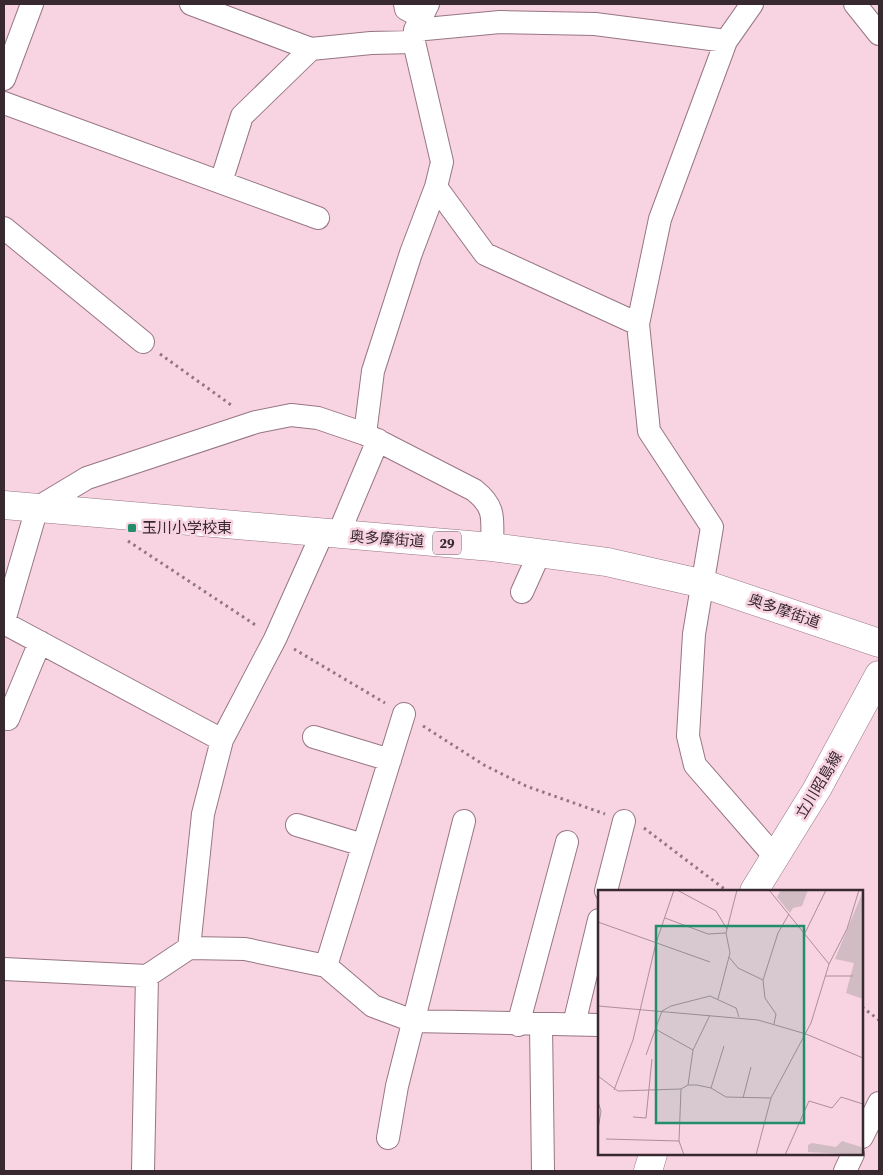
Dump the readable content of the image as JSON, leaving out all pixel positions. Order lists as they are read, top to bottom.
{
  "streets": {
    "main road": ["奥多摩街道", "29", "立川昭島線"]
  },
  "places": {
    "transit": ["玉川小学校東"]
  }
}
